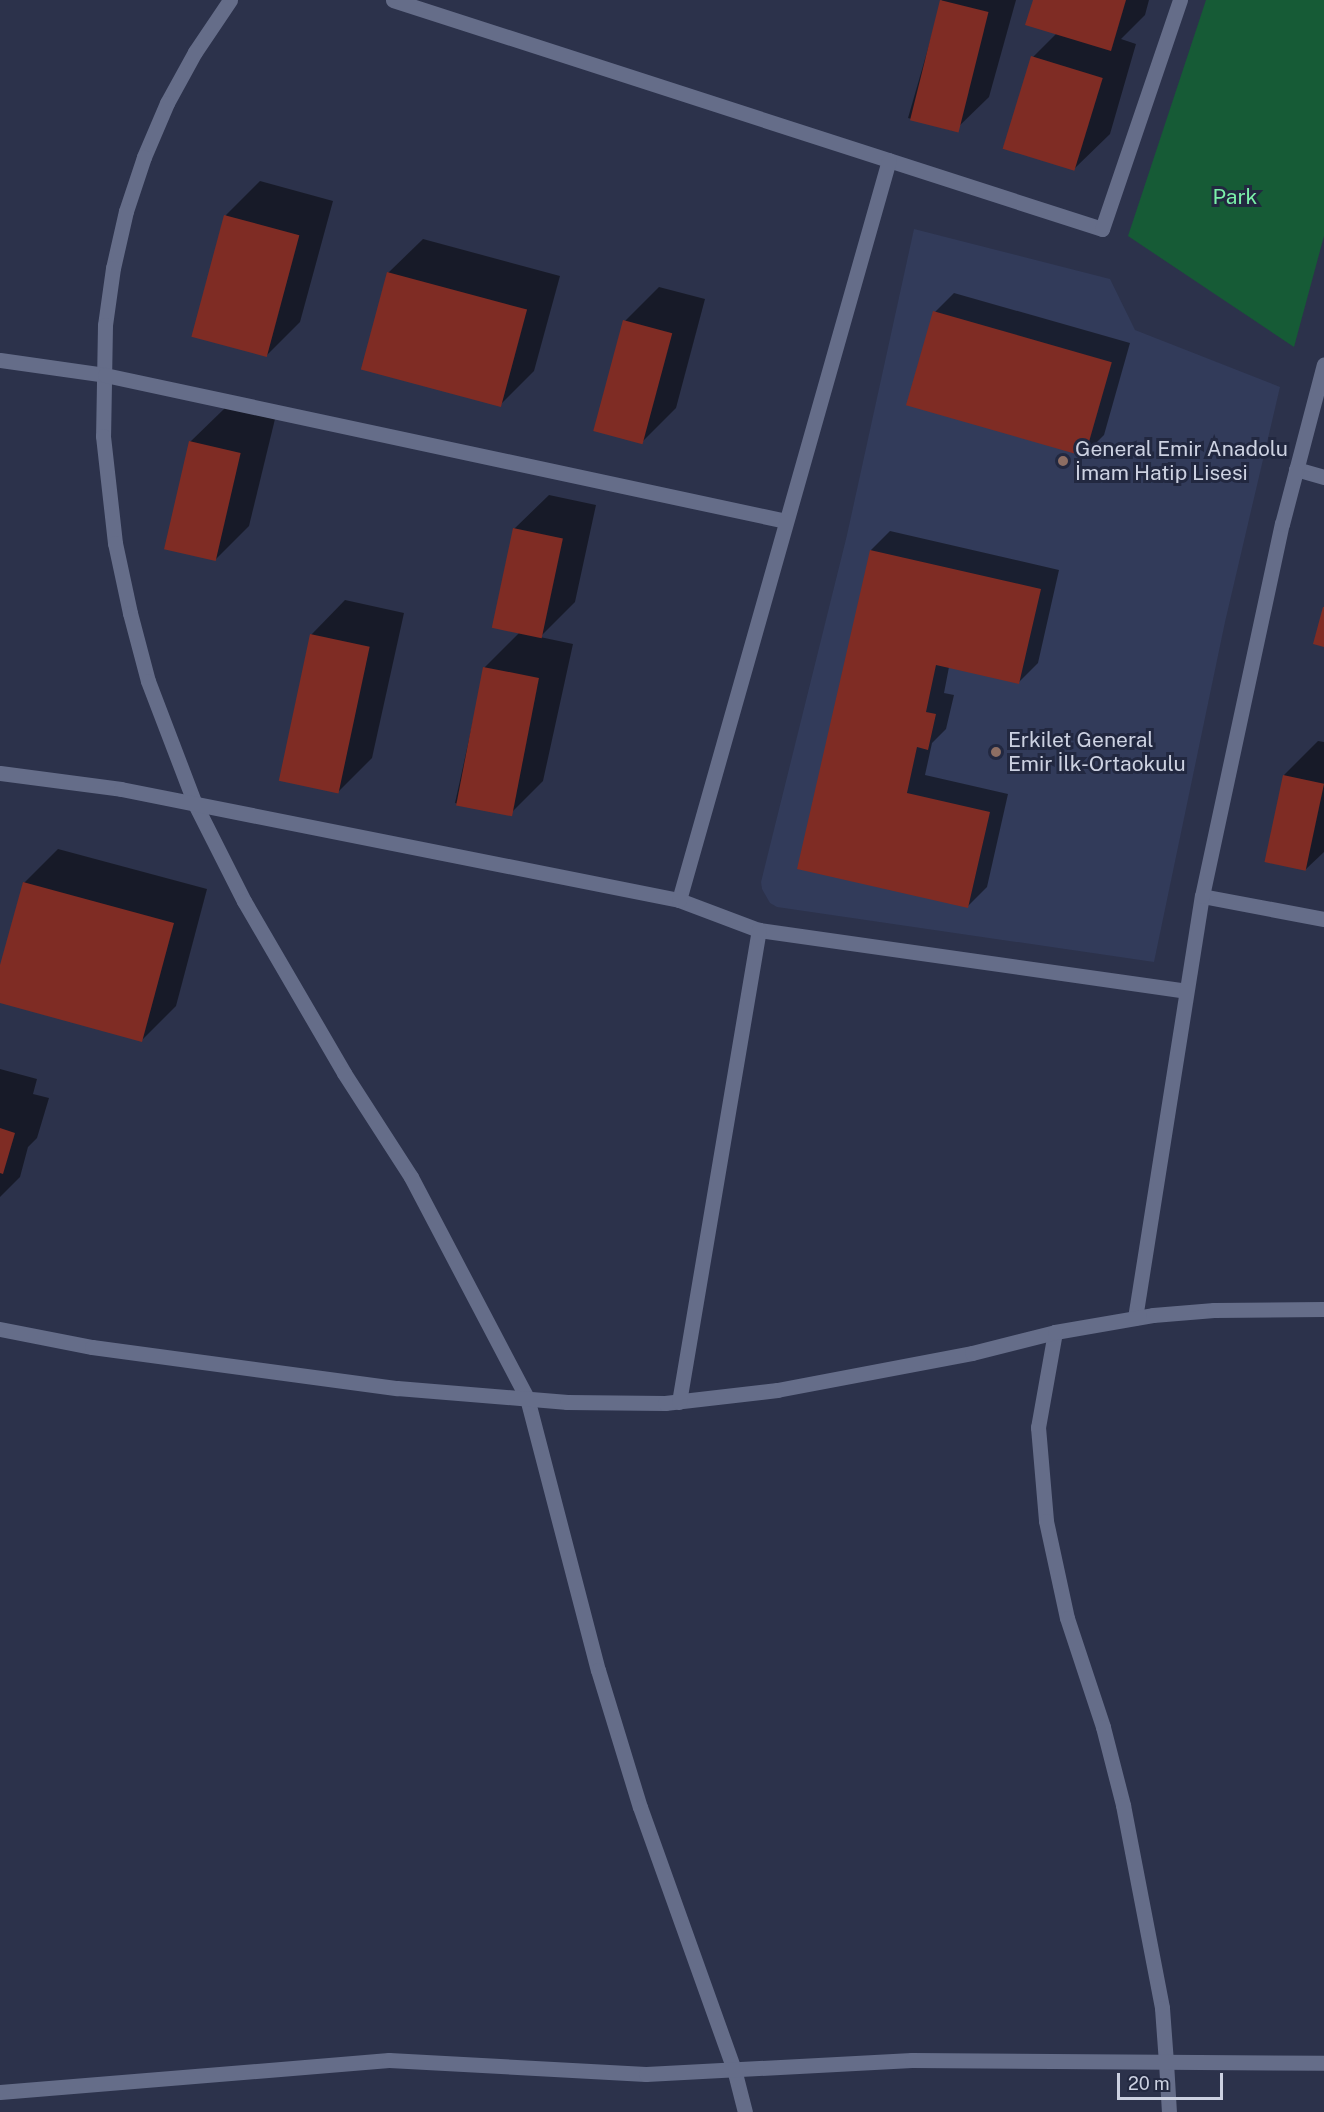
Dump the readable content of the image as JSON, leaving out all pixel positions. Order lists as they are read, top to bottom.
{
  "parks": ["Park"],
  "places": ["General Emir Anadolu İmam Hatip Lisesi", "Erkilet General Emir İlk-Ortaokulu"],
  "scale_bar": "20 m"
}
